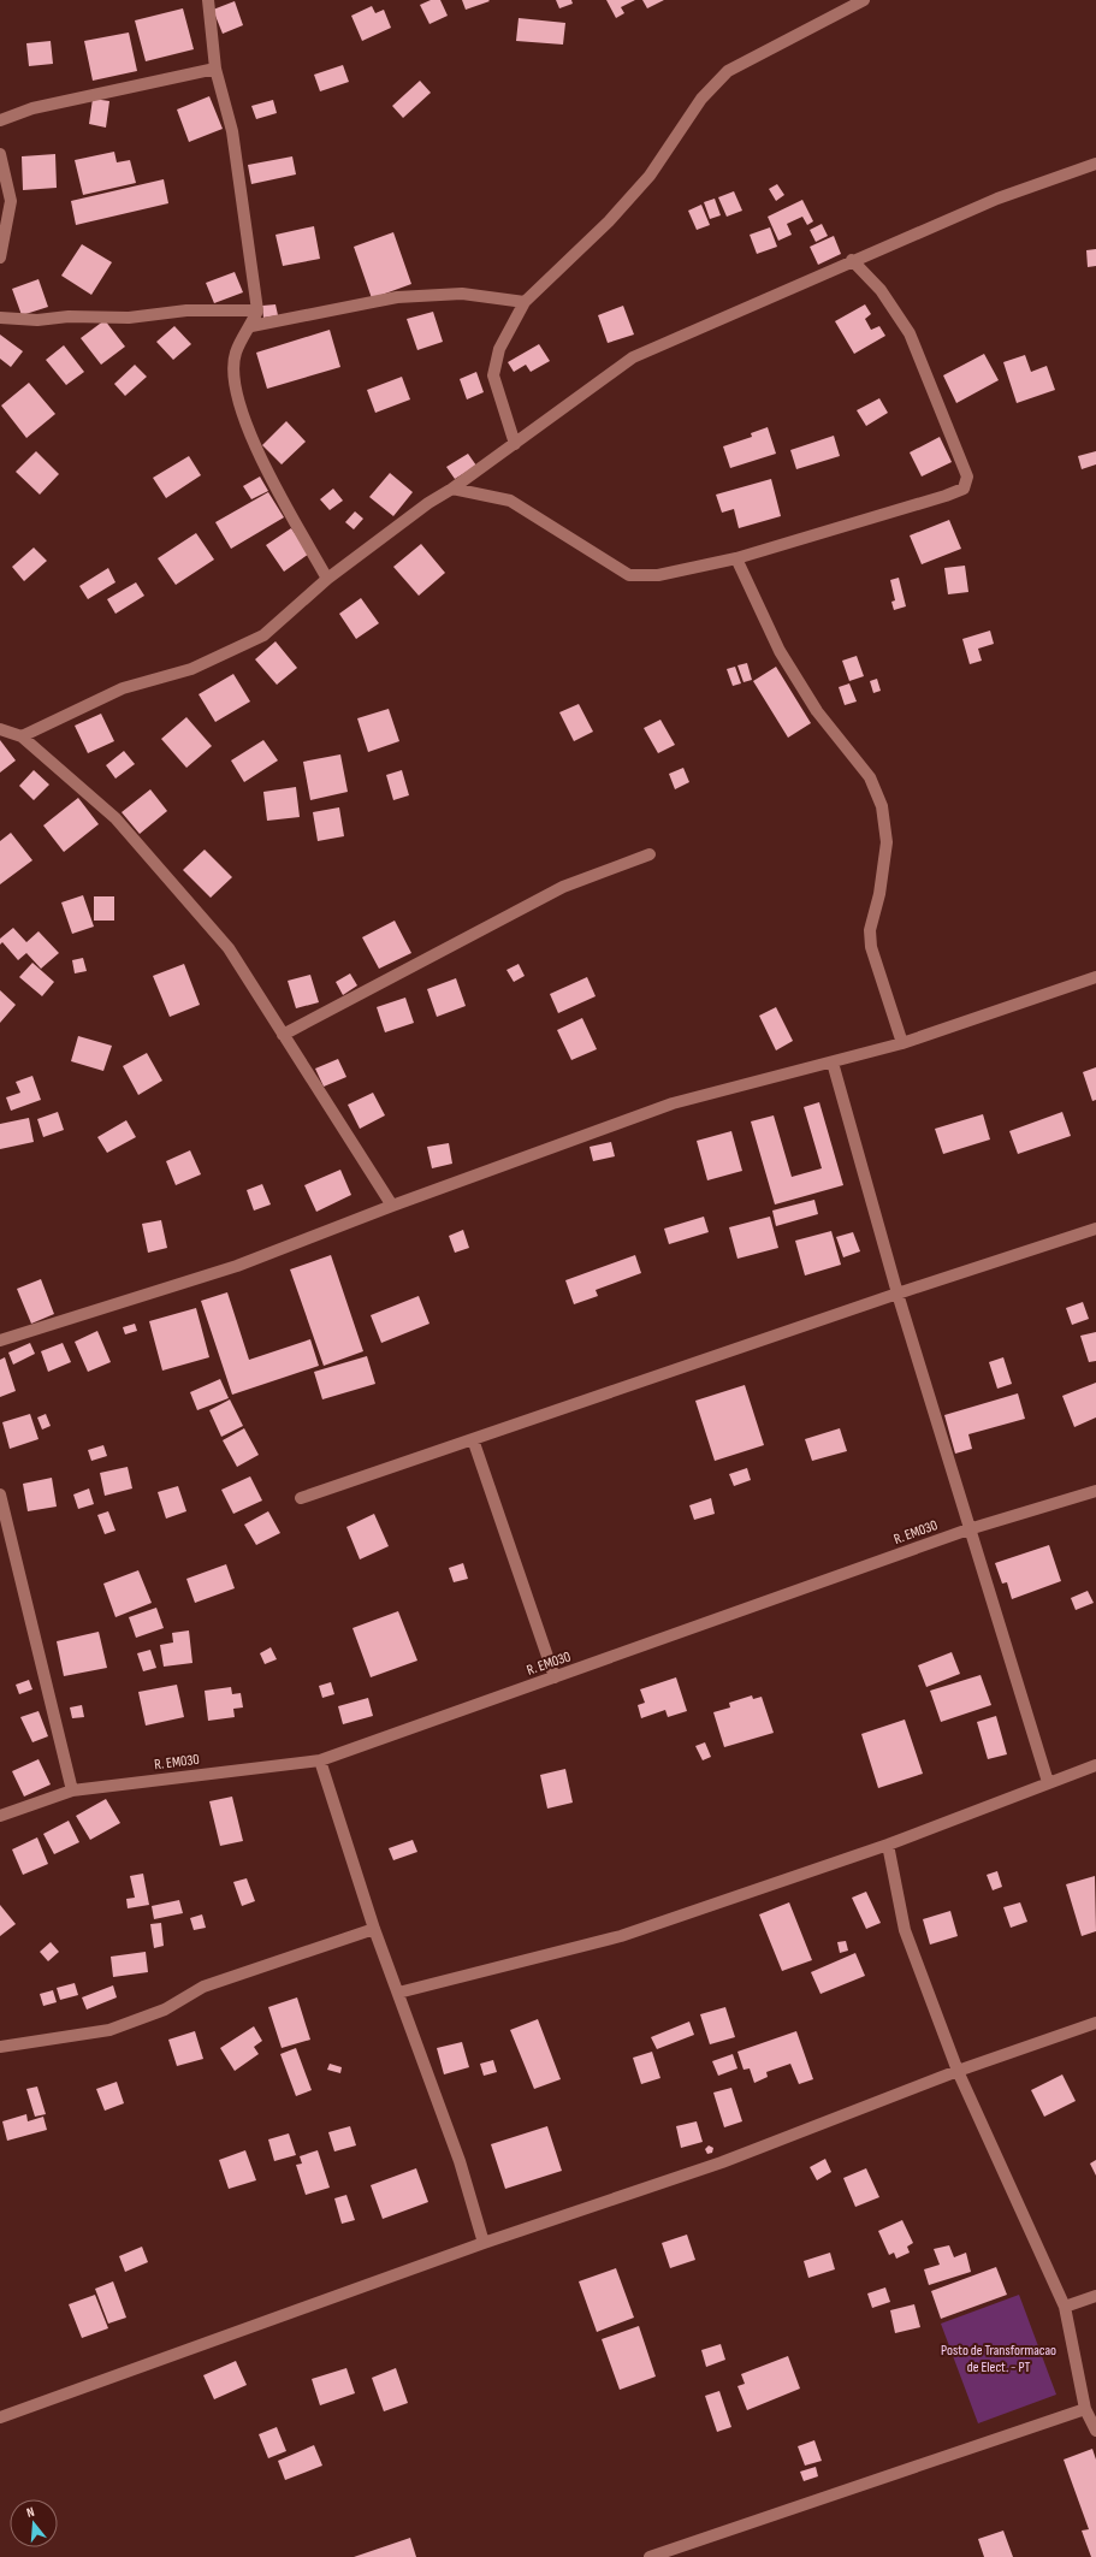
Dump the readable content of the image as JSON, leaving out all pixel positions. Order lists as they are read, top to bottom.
{
  "streets": {
    "street": ["R. EM030"]
  },
  "parks": ["Posto de Transformacao de Elect. - PT"],
  "north": "top"
}
